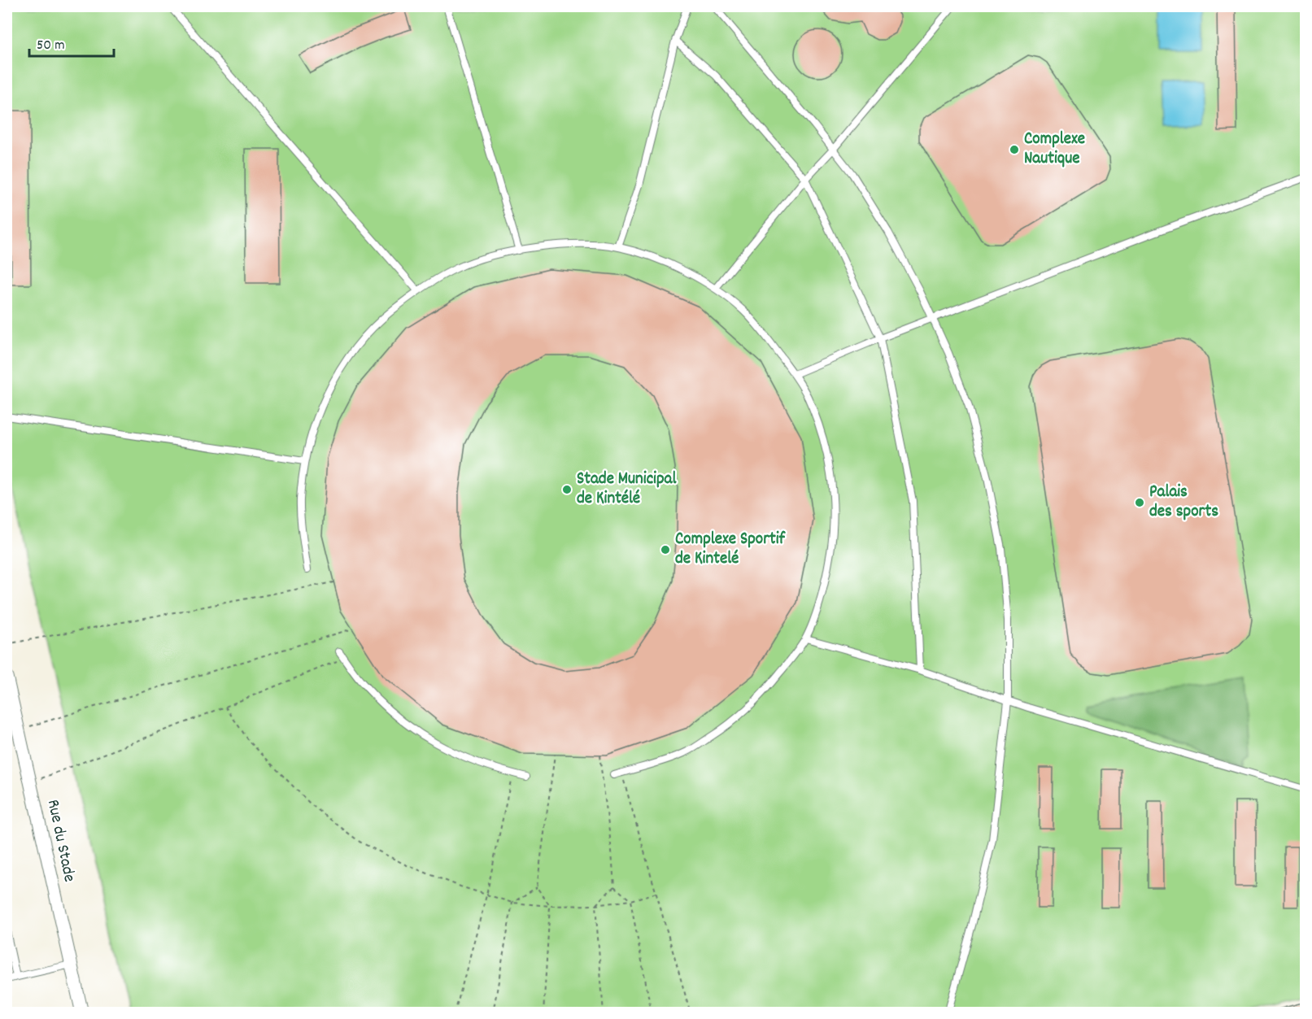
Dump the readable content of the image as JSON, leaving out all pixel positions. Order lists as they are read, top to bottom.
{
  "streets": {
    "street": ["Rue du Stade"]
  },
  "places": [
    "Complexe Nautique",
    "Stade Municipal de Kintélé",
    "Palais des sports",
    "Complexe Sportif de Kintelé"
  ],
  "scale_bar": "50 m"
}
